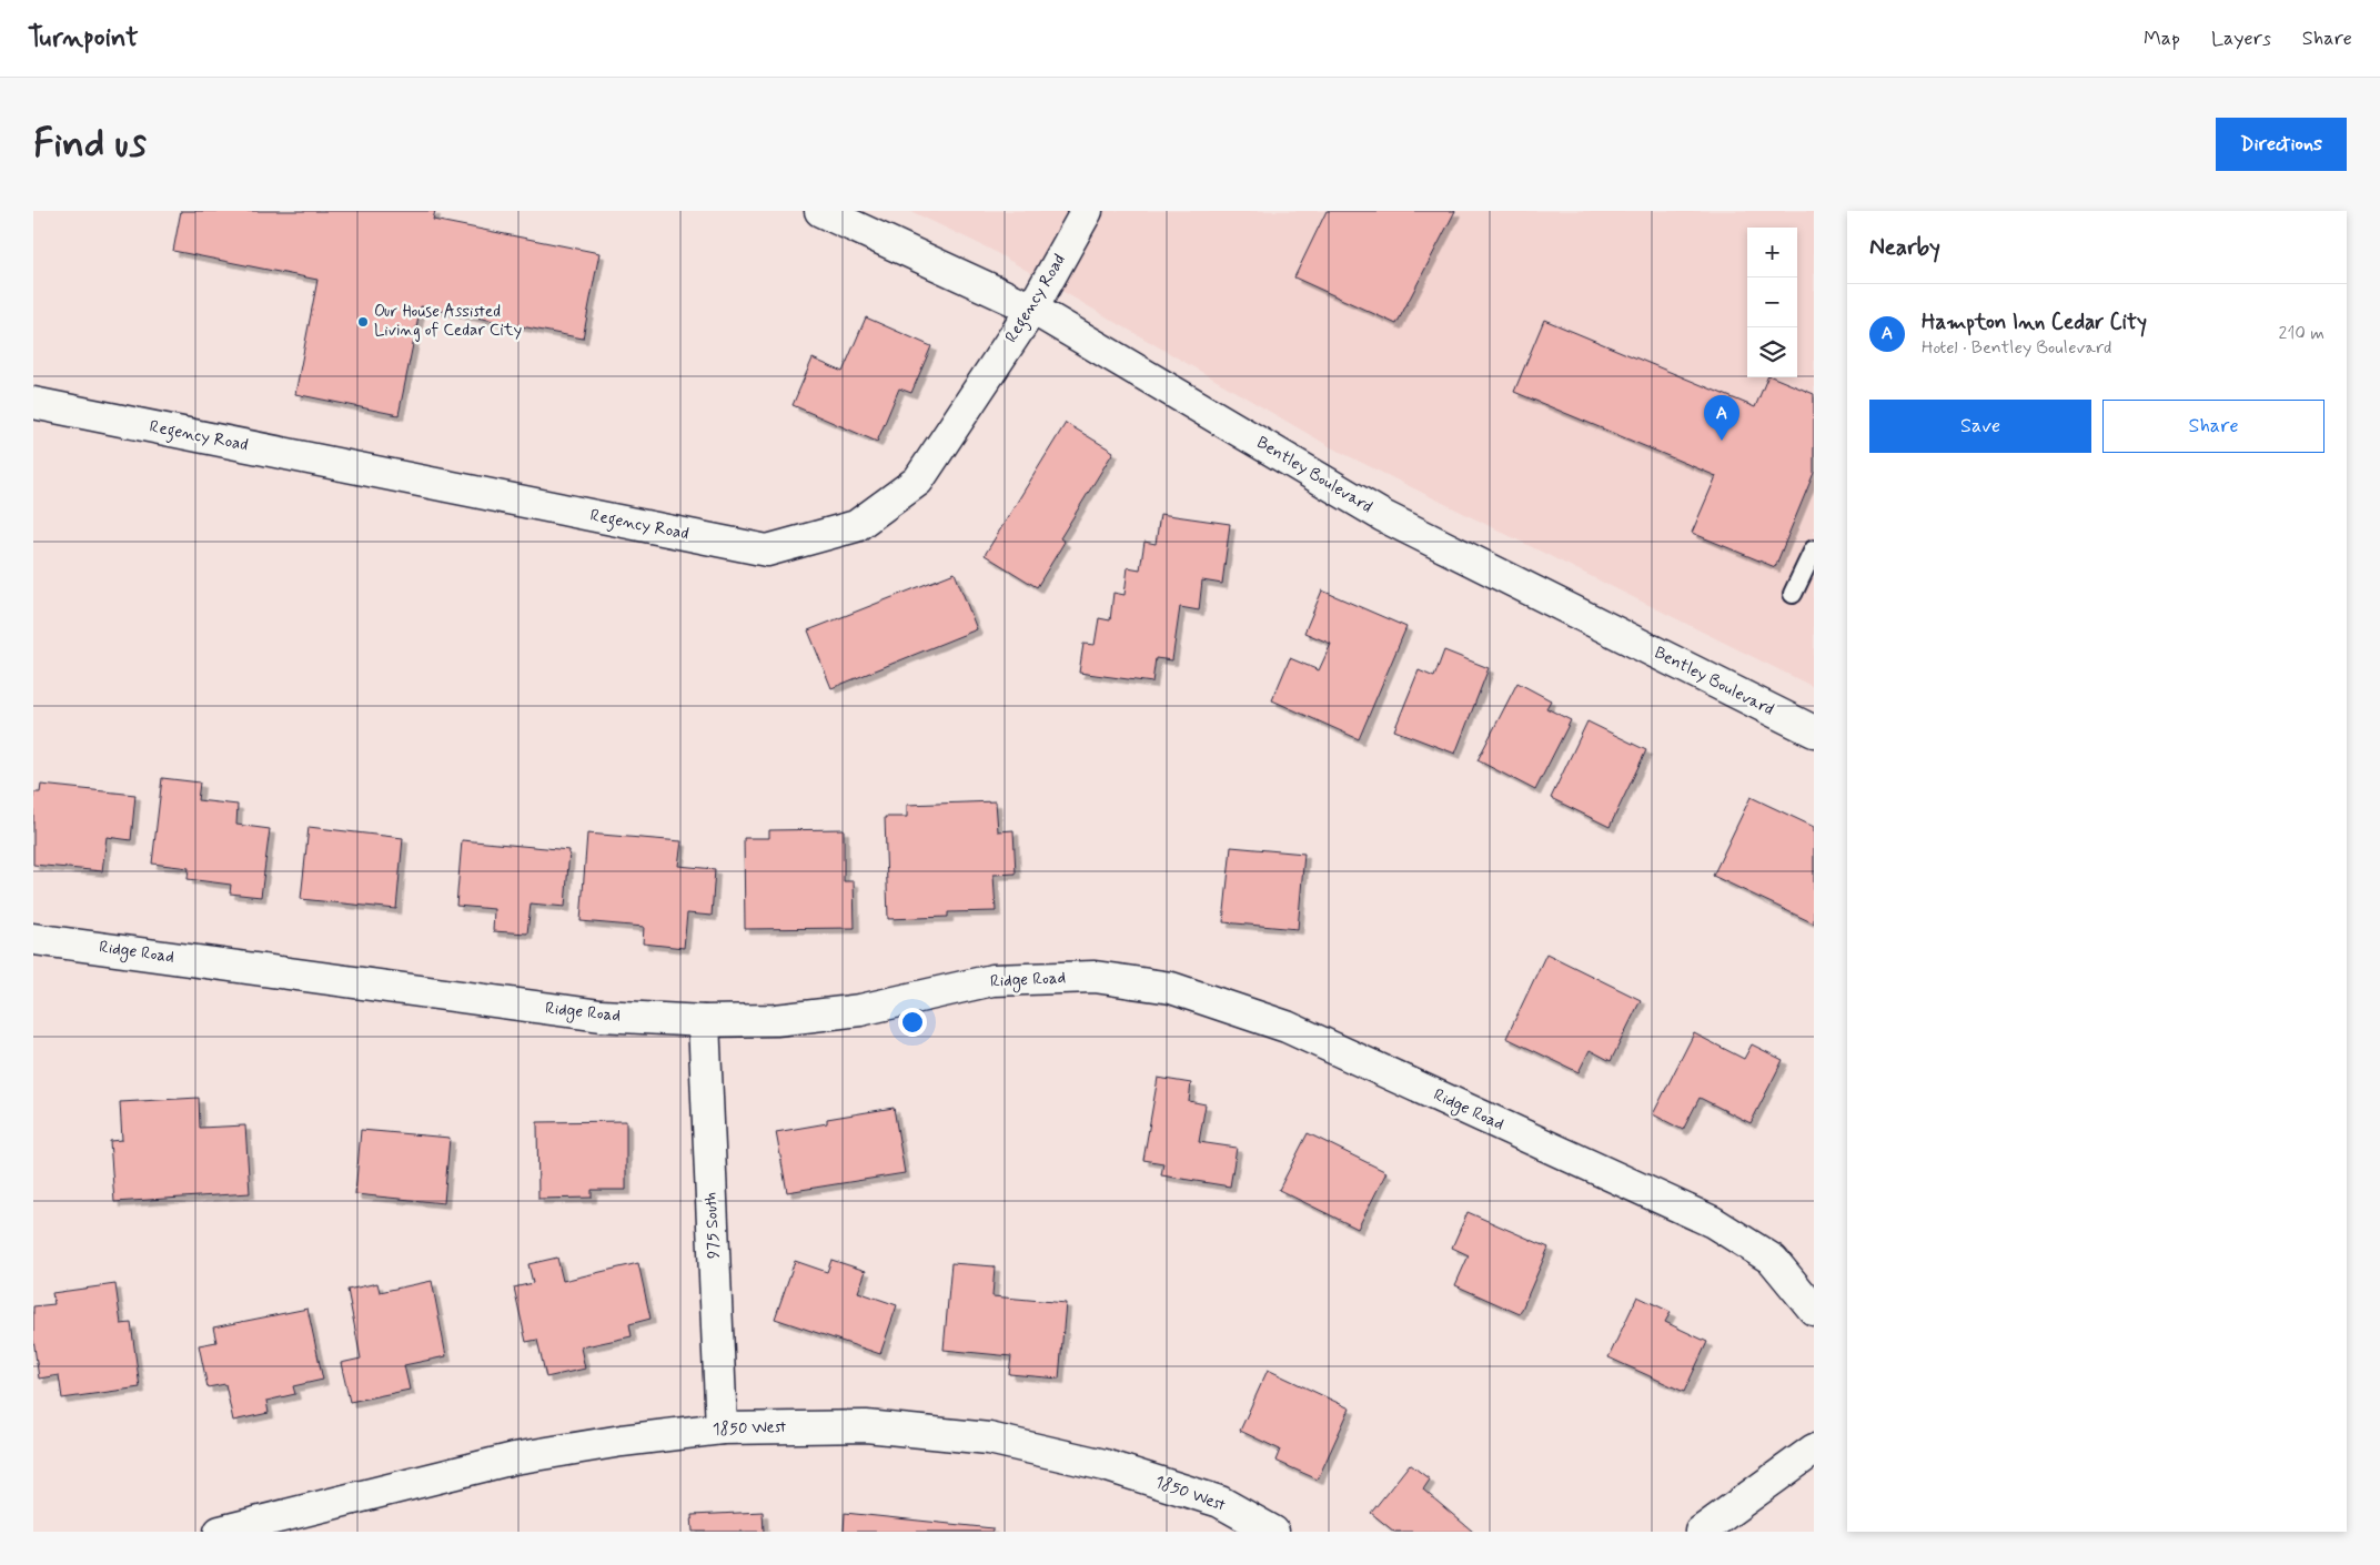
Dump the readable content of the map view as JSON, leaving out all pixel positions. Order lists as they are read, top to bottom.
{
  "streets": {
    "street": [
      "Regency Road",
      "Bentley Boulevard",
      "Ridge Road",
      "975 South",
      "1850 West"
    ]
  },
  "crossings": [
    ["Regency Road", "Bentley Boulevard"],
    ["Ridge Road", "975 South"],
    ["975 South", "1850 West"]
  ],
  "places": ["Our House Assisted Living of Cedar City"],
  "page": {
    "header": "Turnpoint",
    "nav": ["Map", "Layers", "Share"],
    "buttons": [
      "Directions",
      ["Save", "Share"]
    ],
    "title": "Find us",
    "heading": "Nearby",
    "map_buttons": ["+", "−"],
    "list": [
      {
        "mark": "A",
        "name": "Hampton Inn Cedar City",
        "note": "Hotel · Bentley Boulevard",
        "value": "210 m"
      }
    ],
    "pins": "A"
  }
}
